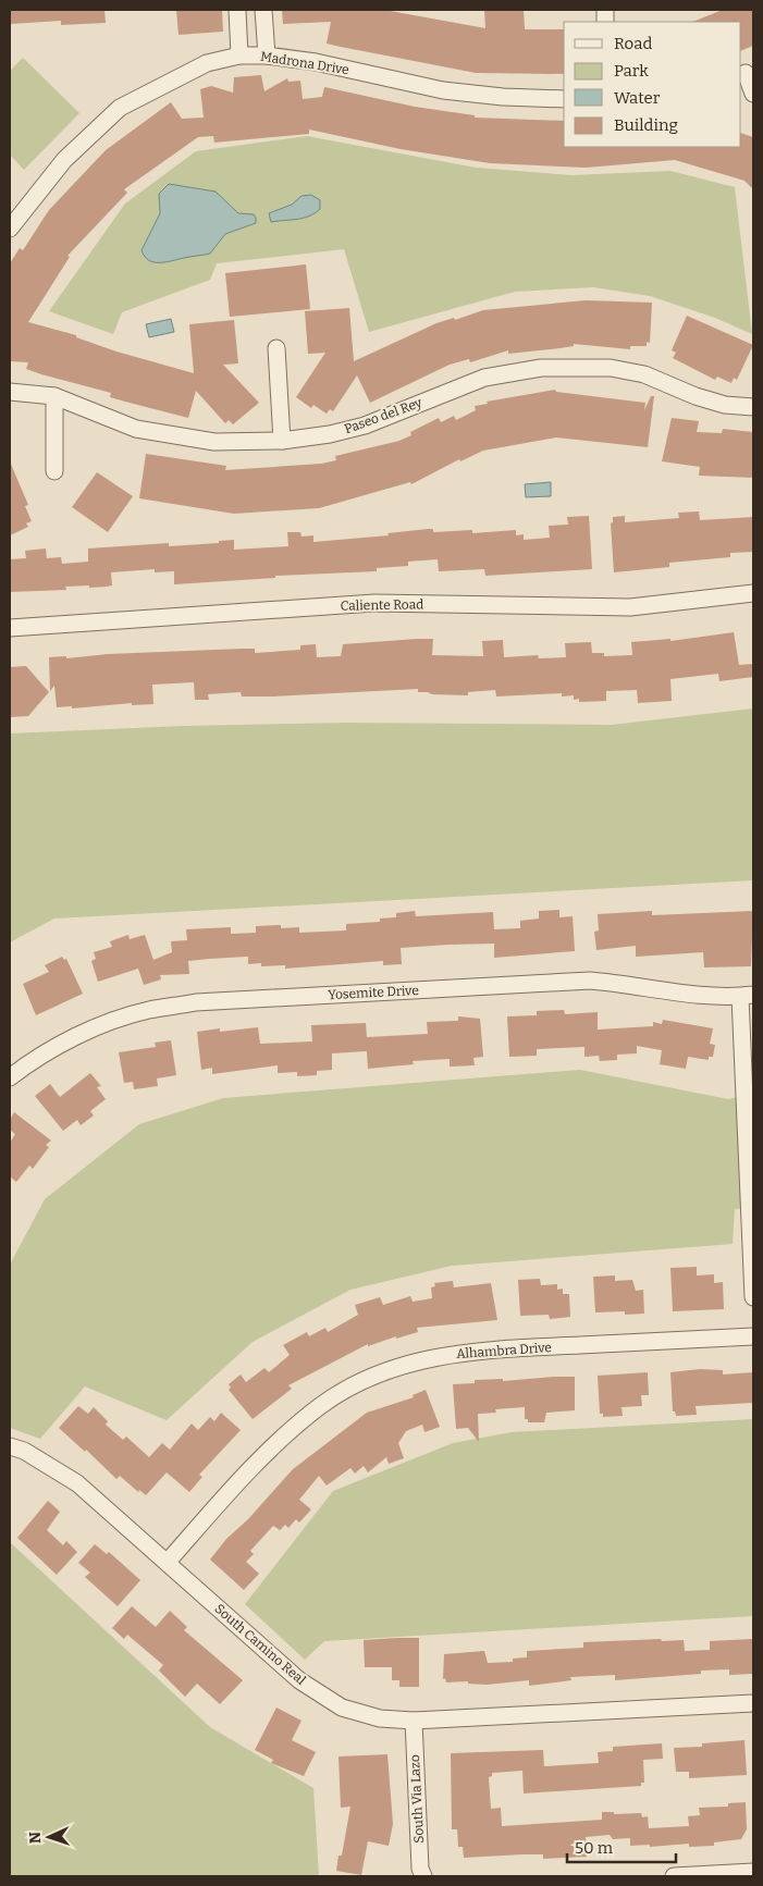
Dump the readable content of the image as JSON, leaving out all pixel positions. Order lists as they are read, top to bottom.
{
  "streets": {
    "street": [
      "Madrona Drive",
      "Paseo del Rey",
      "Caliente Road",
      "Yosemite Drive",
      "Alhambra Drive",
      "South Camino Real",
      "South Via Lazo"
    ]
  },
  "crossings": [
    ["Alhambra Drive", "South Camino Real"],
    ["South Camino Real", "South Via Lazo"]
  ],
  "legend": [
    "Road",
    "Park",
    "Water",
    "Building"
  ],
  "scale_bar": "50 m",
  "north": "left"
}
